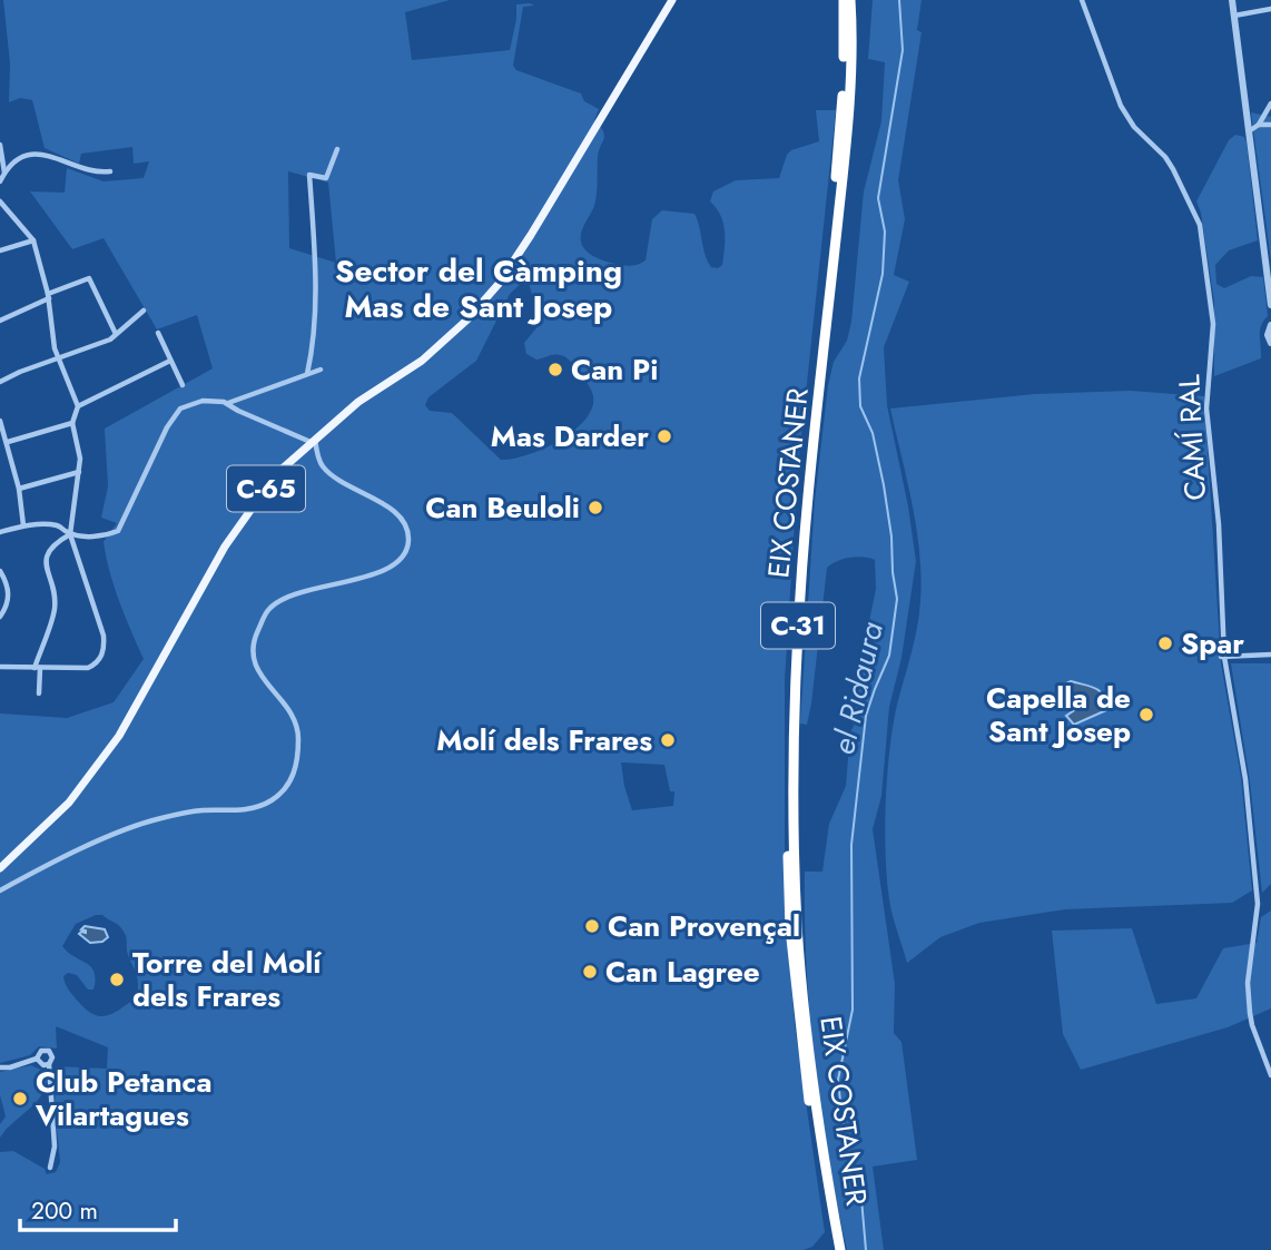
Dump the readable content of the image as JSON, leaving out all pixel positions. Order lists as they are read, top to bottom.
{
  "streets": {
    "highway": ["EIX COSTANER", "C-31"],
    "main road": ["C-65"],
    "street": ["CAMÍ RAL"]
  },
  "districts": ["Sector del Càmping Mas de Sant Josep"],
  "water": ["el Ridaura"],
  "places": [
    "Can Pi",
    "Mas Darder",
    "Can Beuloli",
    "Spar",
    "Capella de Sant Josep",
    "Molí dels Frares",
    "Can Provençal",
    "Can Lagree",
    "Torre del Molí dels Frares",
    "Club Petanca Vilartagues"
  ],
  "scale_bar": "200 m"
}
